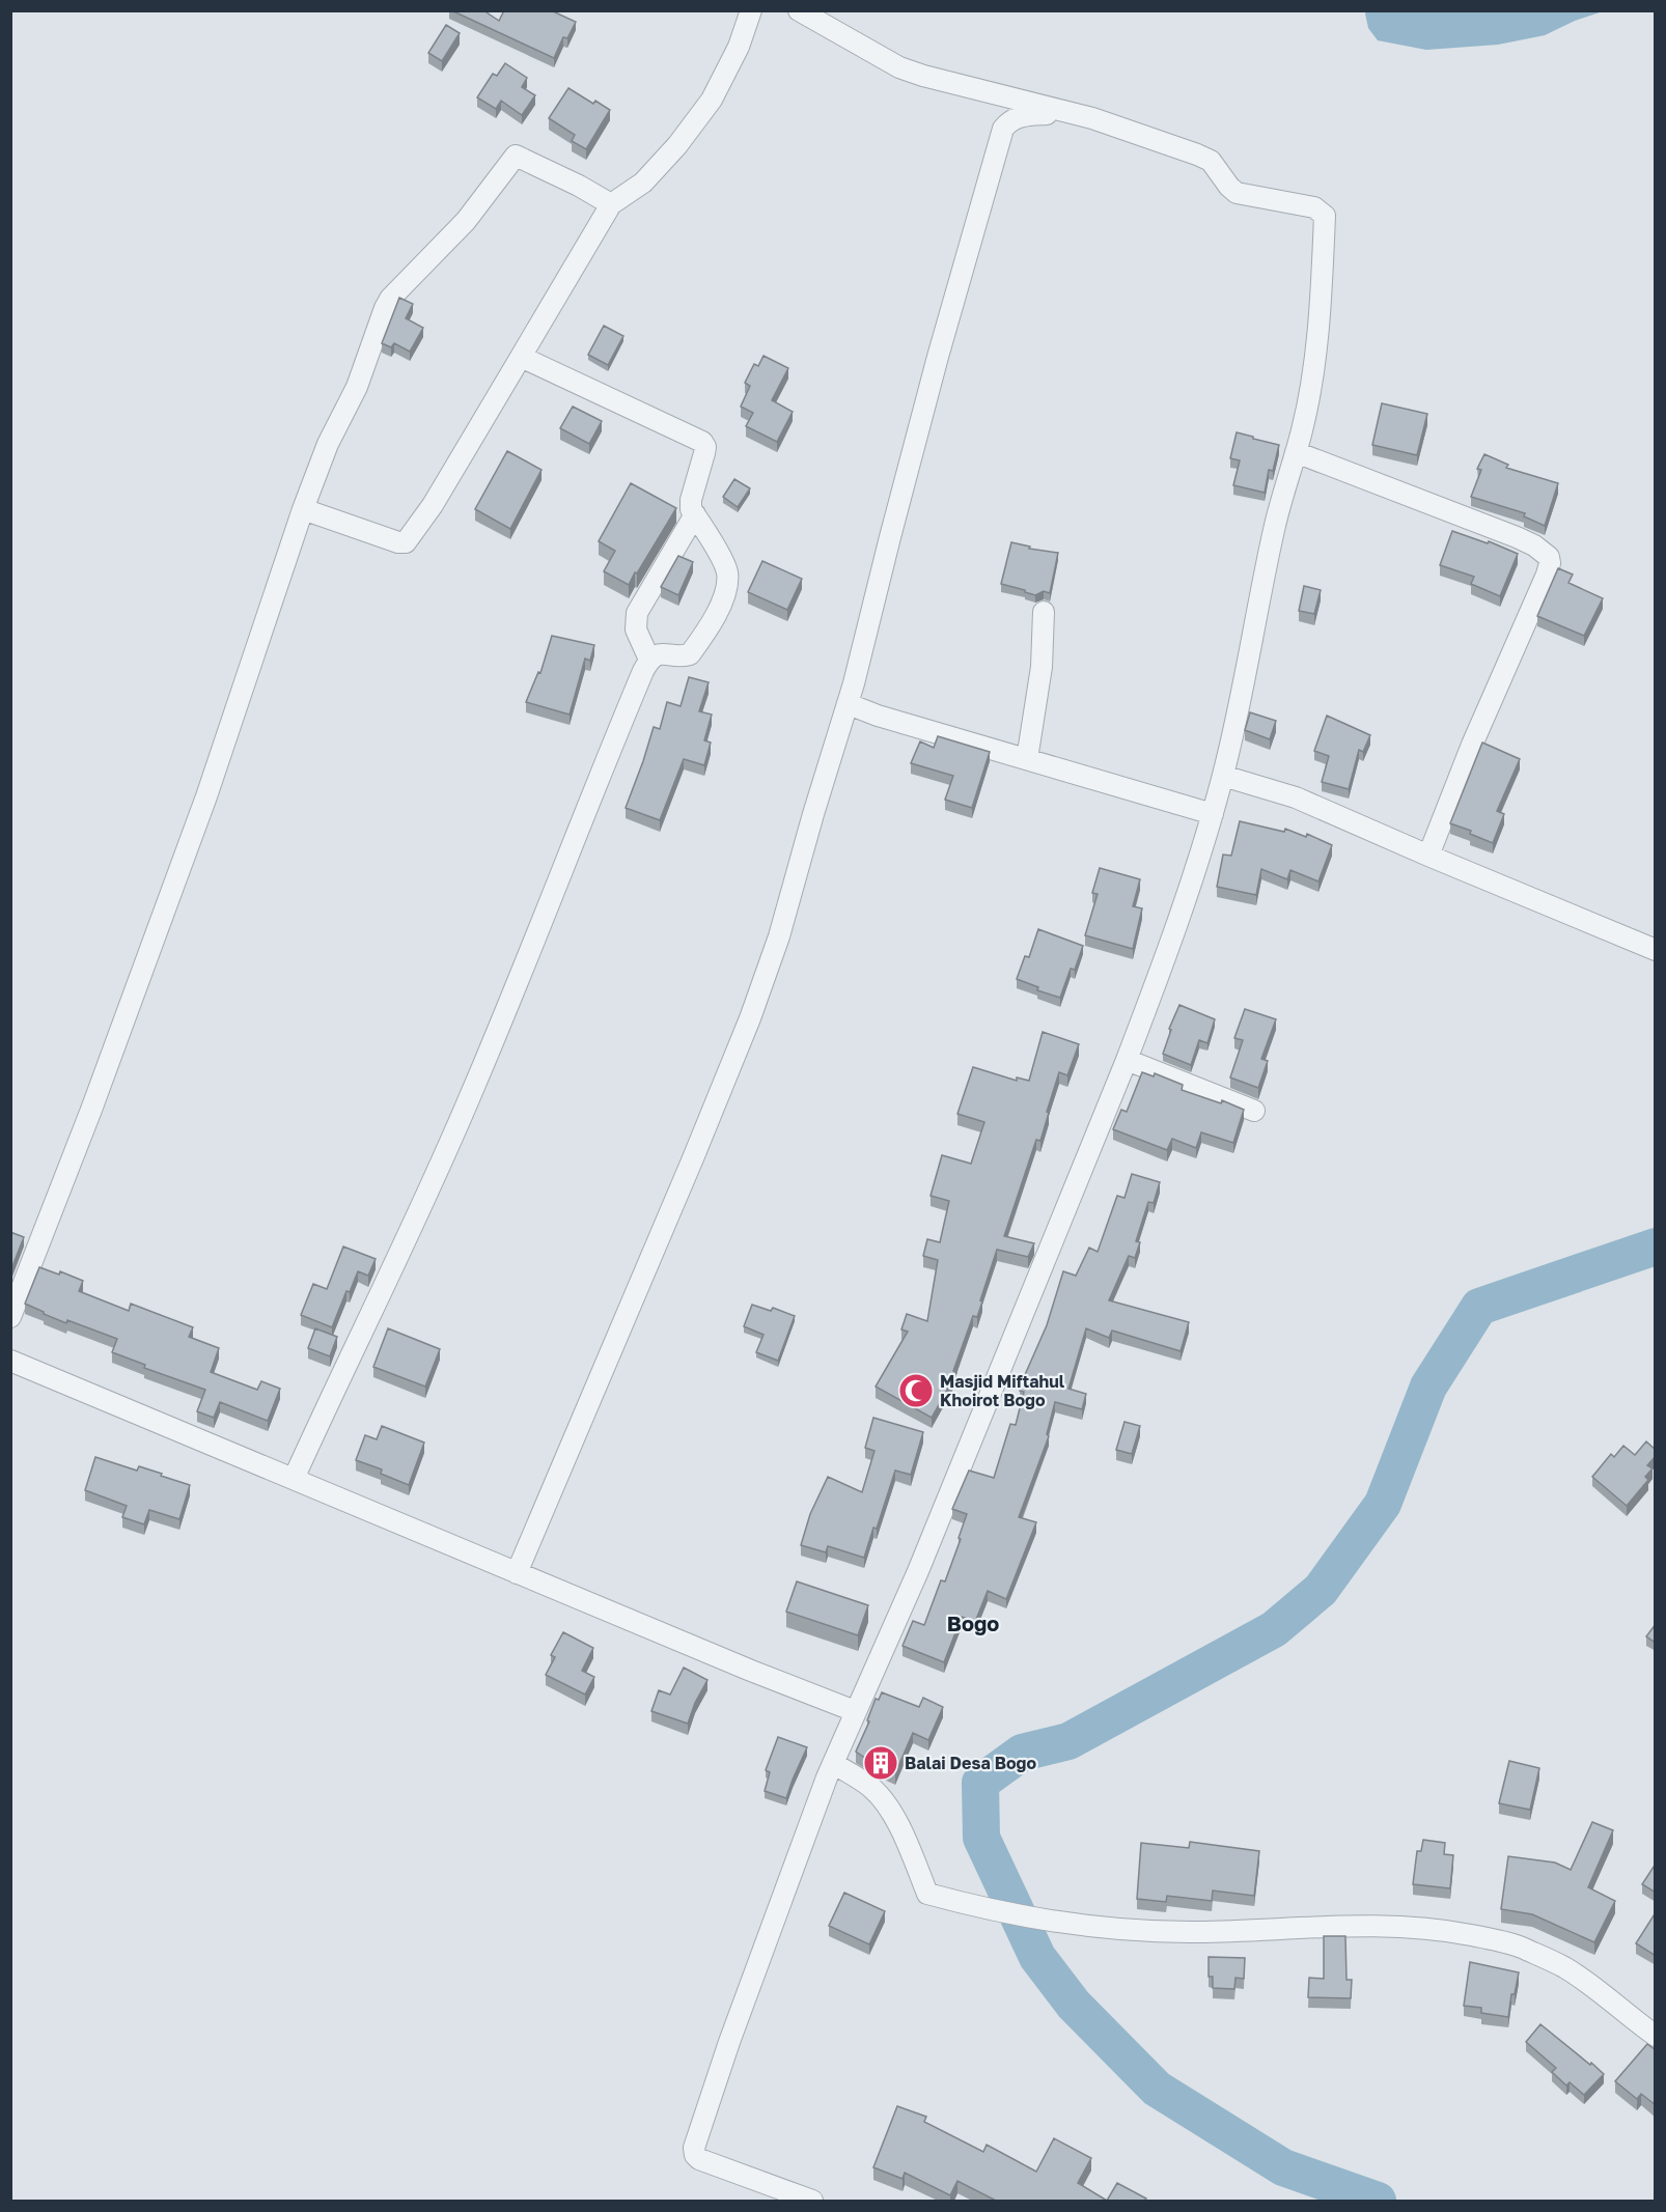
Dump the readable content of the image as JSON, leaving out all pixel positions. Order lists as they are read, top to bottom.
{
  "districts": ["Bogo"],
  "places": {
    "mosque": ["Masjid Miftahul Khoirot Bogo"],
    "building": ["Balai Desa Bogo"]
  }
}
